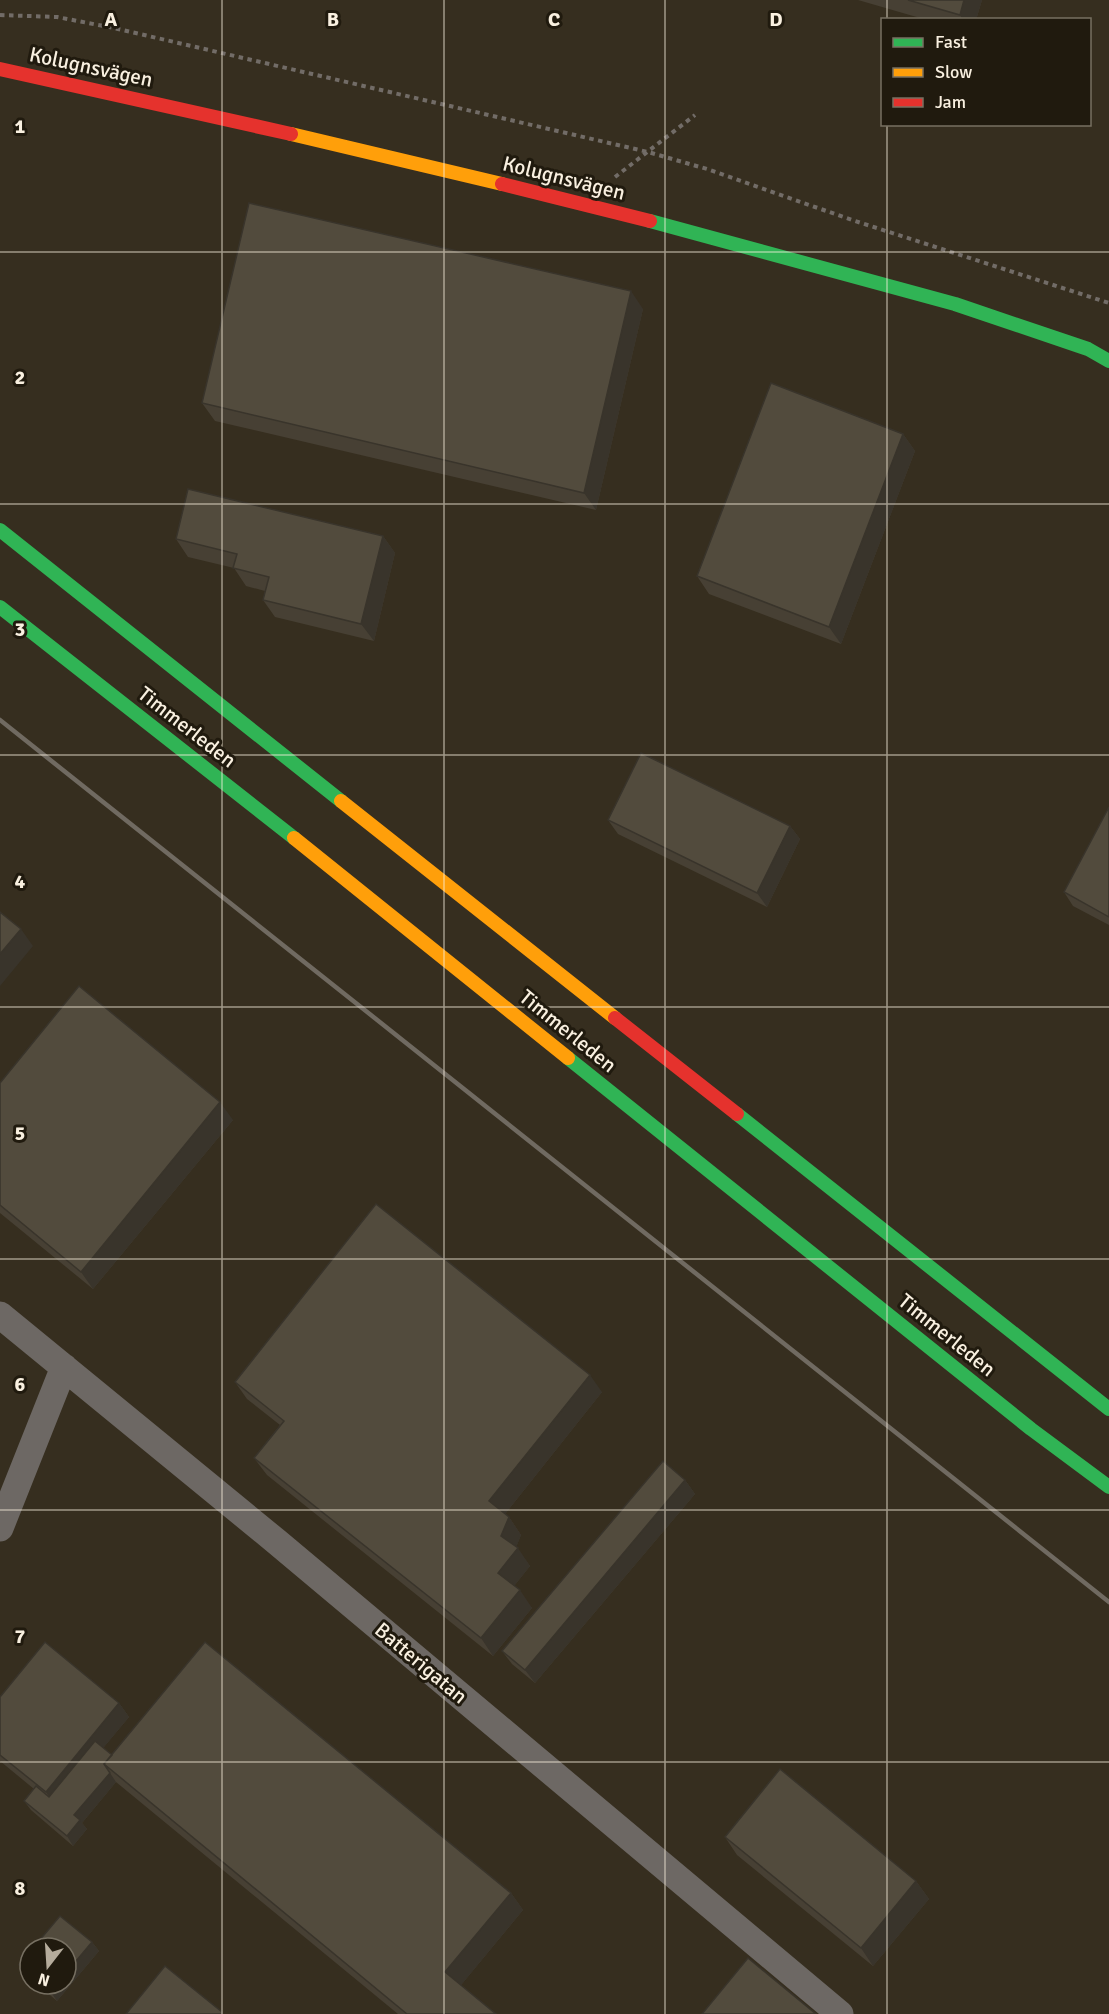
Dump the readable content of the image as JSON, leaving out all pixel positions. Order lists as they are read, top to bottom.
{
  "streets": {
    "main road": ["Kolugnsvägen", "Timmerleden"],
    "street": ["Batterigatan"]
  },
  "legend": ["Fast", "Slow", "Jam"],
  "north": "bottom",
  "grid": {
    "columns": [
      "A",
      "B",
      "C",
      "D"
    ],
    "rows": [
      "1",
      "2",
      "3",
      "4",
      "5",
      "6",
      "7",
      "8"
    ]
  }
}
